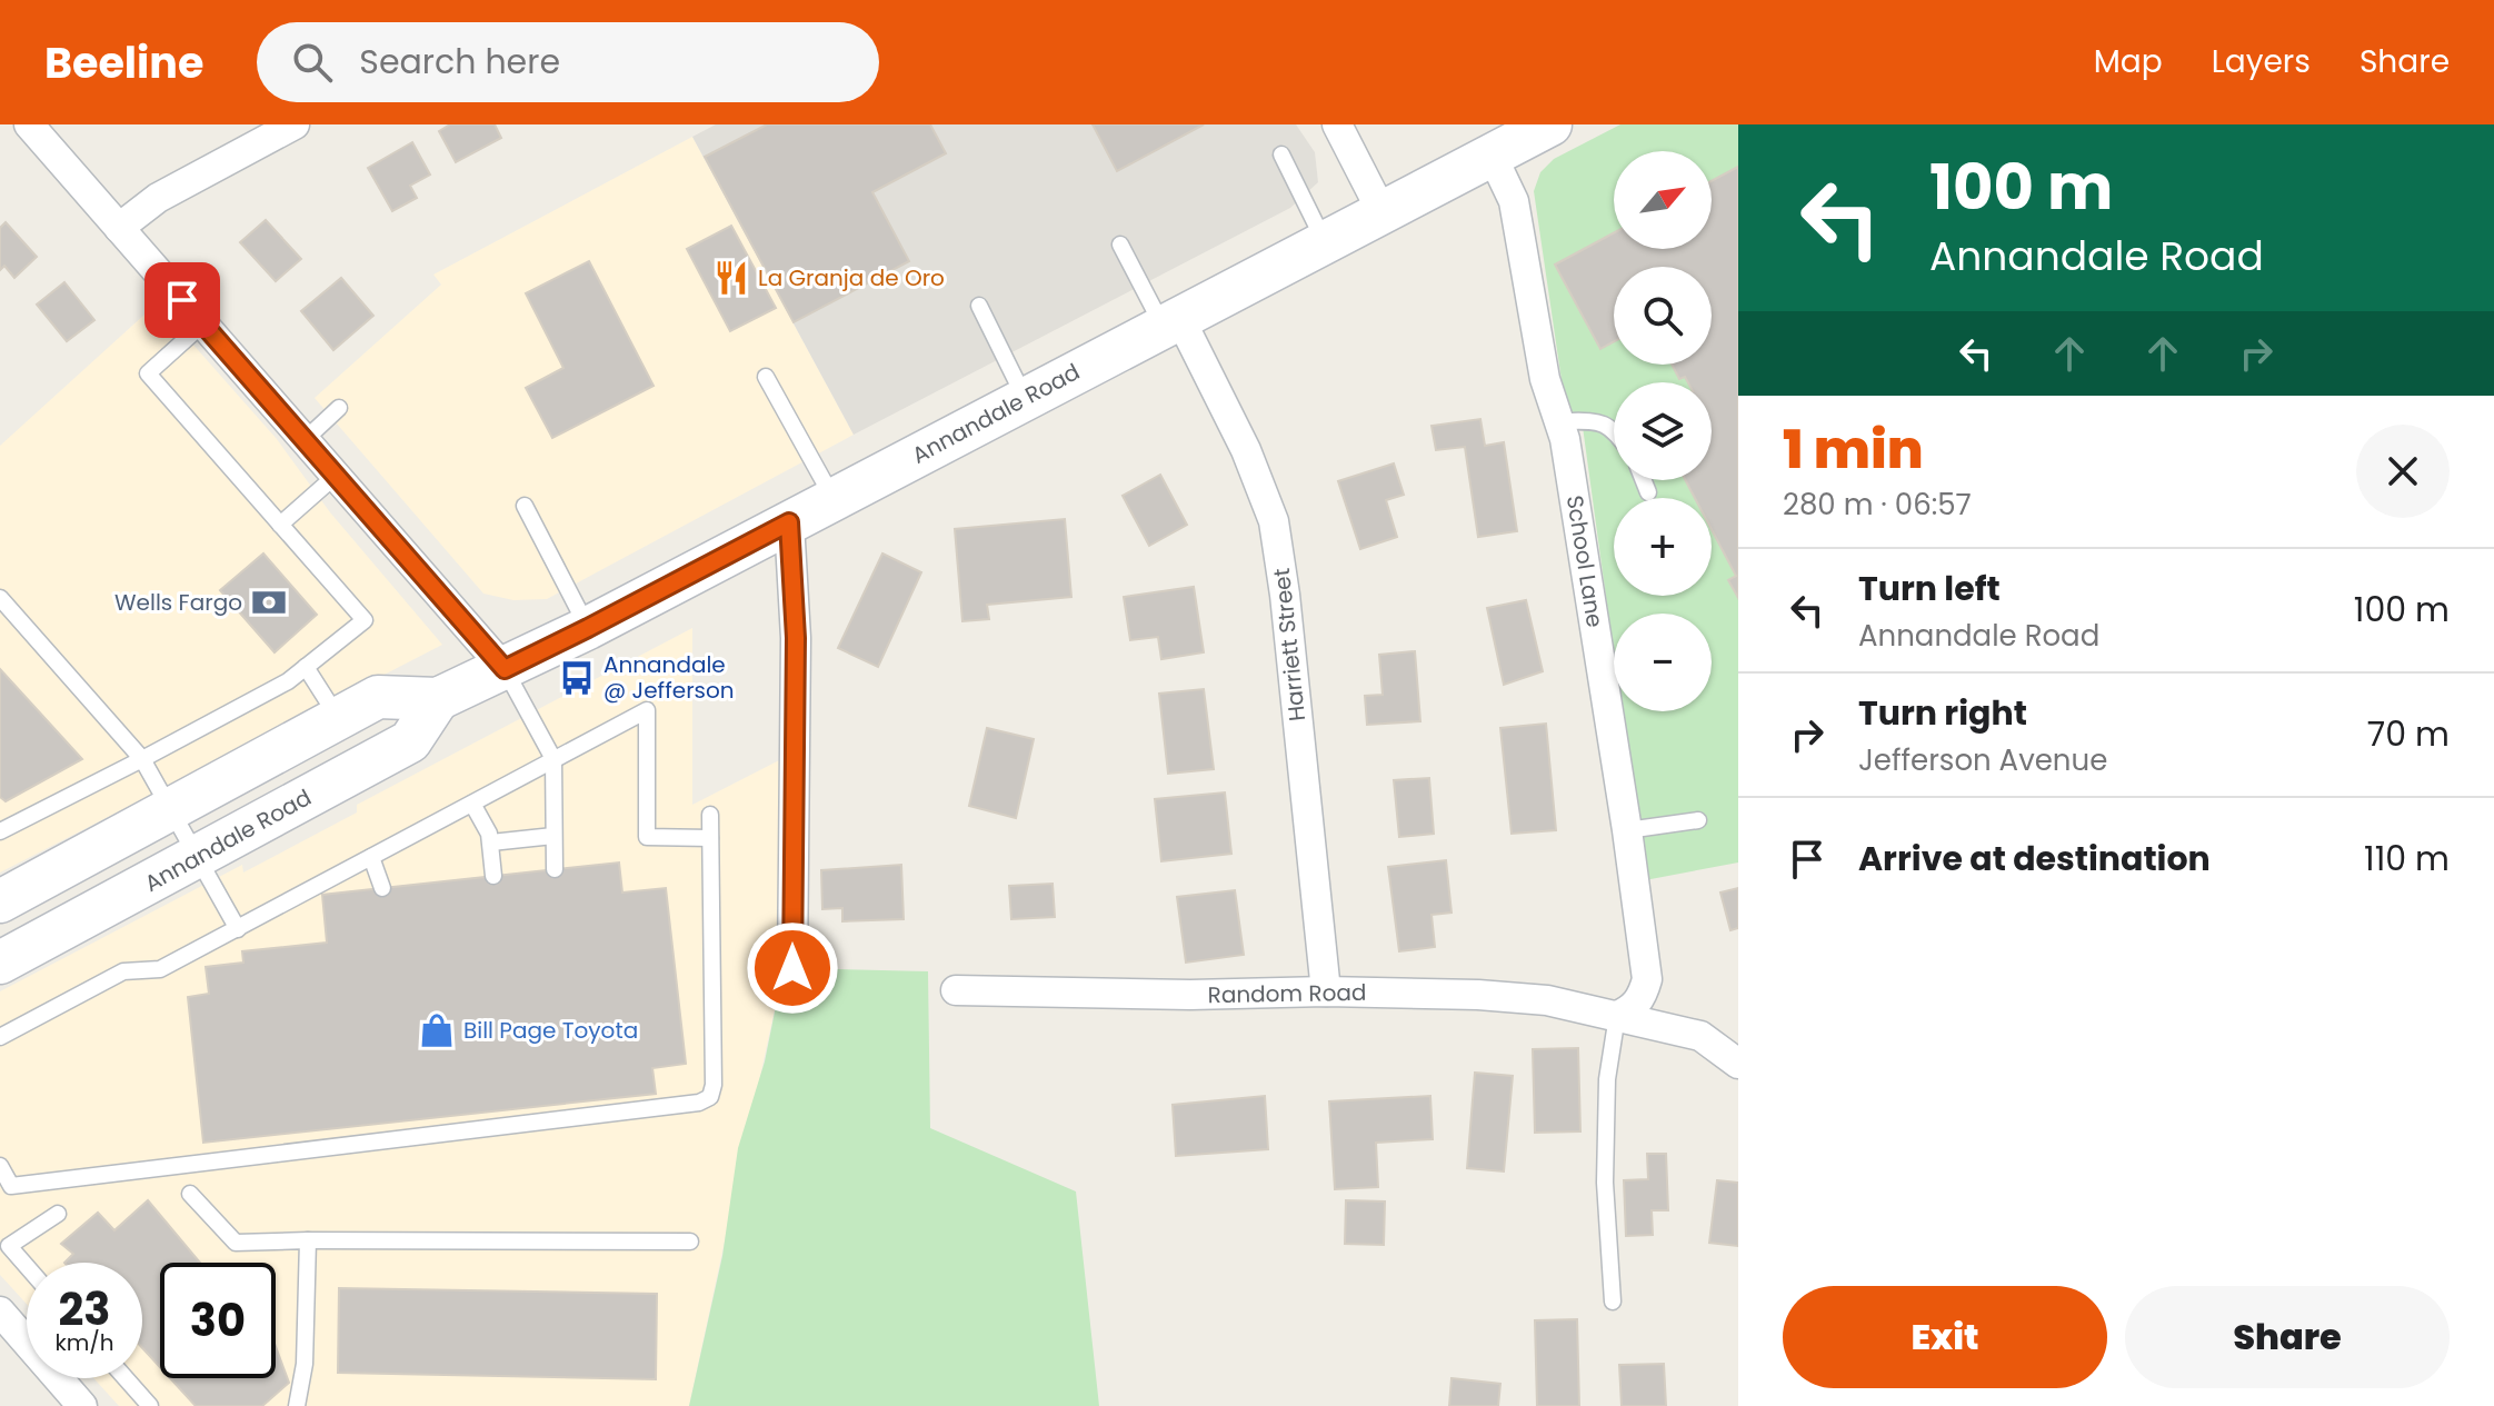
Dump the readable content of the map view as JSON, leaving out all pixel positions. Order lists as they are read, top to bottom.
{
  "streets": {
    "main road": ["Annandale Road"],
    "street": ["School Lane", "Harriett Street", "Random Road"]
  },
  "crossings": [
    ["Annandale Road", "School Lane"],
    ["Annandale Road", "Harriett Street"],
    ["School Lane", "Random Road"],
    ["Harriett Street", "Random Road"]
  ],
  "places": {
    "restaurant": ["La Granja de Oro"],
    "bank": ["Wells Fargo"],
    "bus stop": ["Annandale @ Jefferson"],
    "shop": ["Bill Page Toyota"]
  },
  "north": "top right",
  "page": {
    "header": "Beeline",
    "search": "Search here",
    "nav": ["Map", "Layers", "Share"],
    "turn": ["100 m", "Annandale Road"],
    "map_buttons": ["+", "−"],
    "heading": ["1 min", "280 m · 06:57"],
    "list": [
      {
        "name": "Turn left",
        "note": "Annandale Road",
        "value": "100 m"
      },
      {
        "name": "Turn right",
        "note": "Jefferson Avenue",
        "value": "70 m"
      },
      {
        "name": "Arrive at destination",
        "value": "110 m"
      }
    ],
    "speed": "23 km/h",
    "limit": "30",
    "buttons": ["Exit", "Share"]
  }
}
